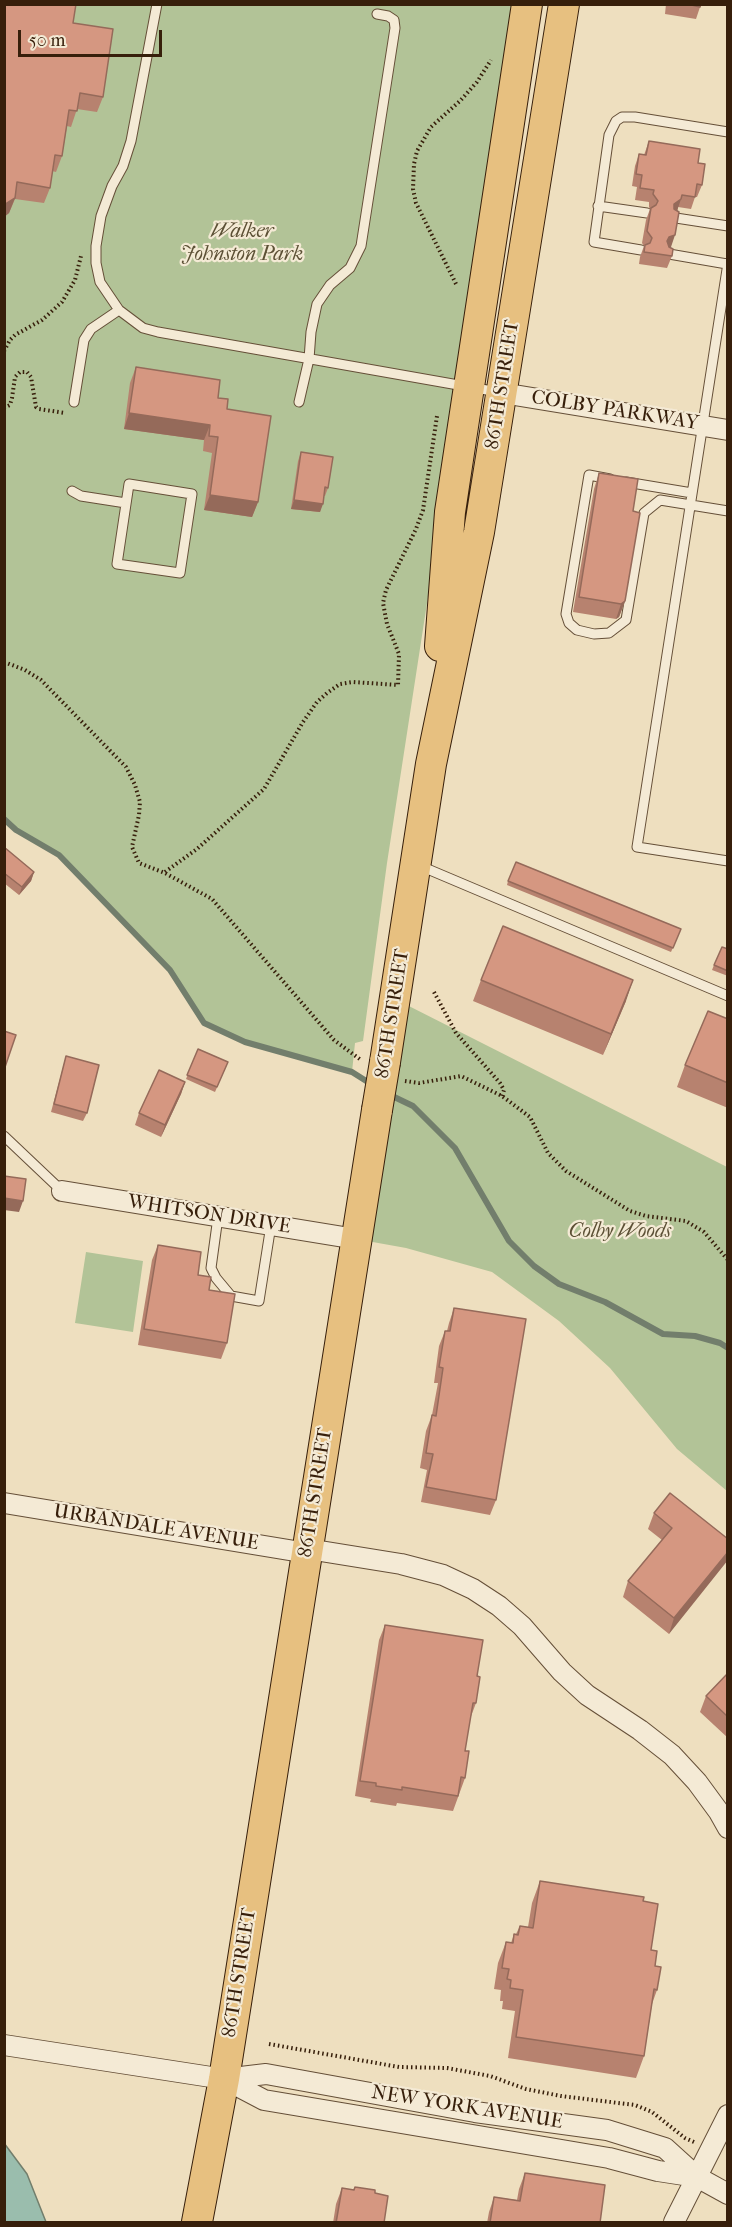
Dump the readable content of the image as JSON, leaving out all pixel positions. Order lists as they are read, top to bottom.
{
  "streets": {
    "main road": ["86TH STREET"],
    "street": [
      "COLBY PARKWAY",
      "WHITSON DRIVE",
      "URBANDALE AVENUE",
      "NEW YORK AVENUE"
    ]
  },
  "crossings": [
    ["86TH STREET", "COLBY PARKWAY"],
    ["86TH STREET", "WHITSON DRIVE"],
    ["86TH STREET", "URBANDALE AVENUE"],
    ["86TH STREET", "NEW YORK AVENUE"]
  ],
  "parks": ["Walker Johnston Park", "Colby Woods"],
  "scale_bar": "50 m"
}
